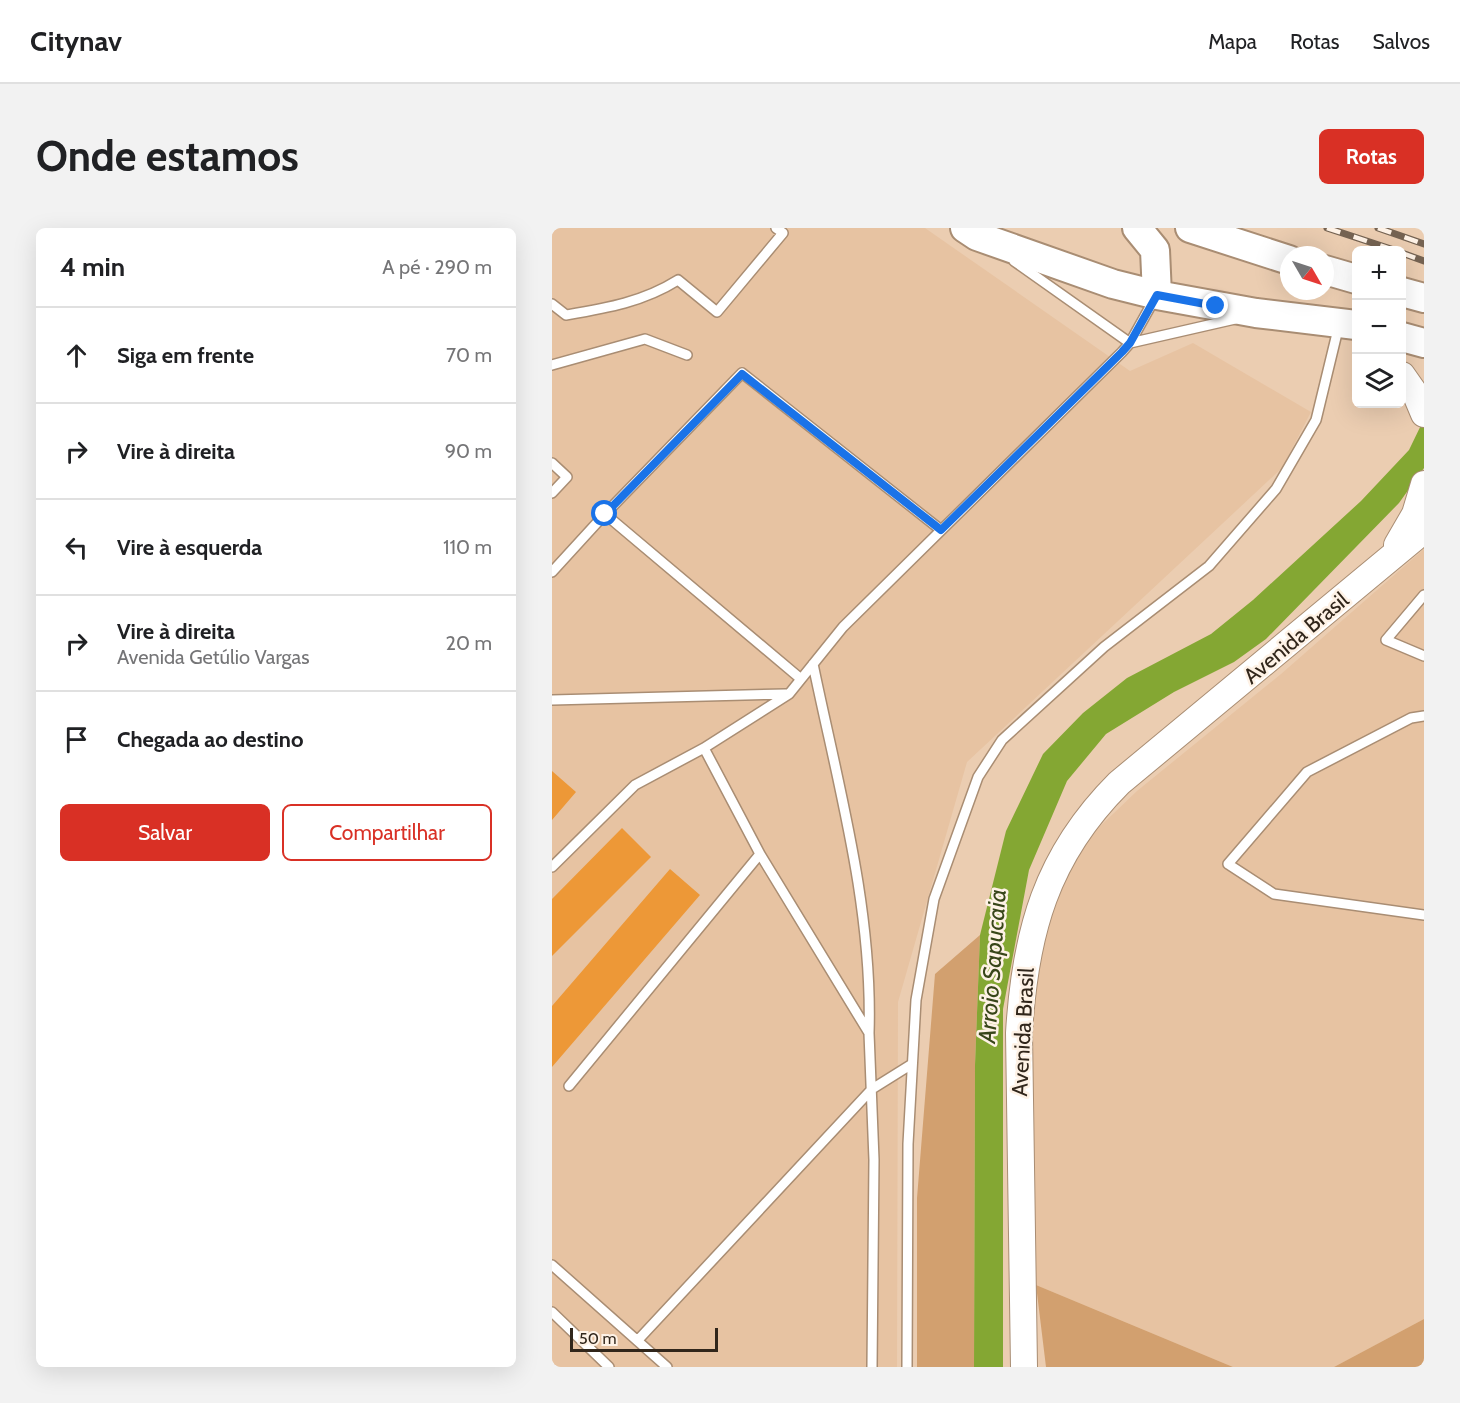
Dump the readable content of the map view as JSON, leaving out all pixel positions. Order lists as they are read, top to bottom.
{
  "streets": {
    "main road": ["Avenida Brasil"]
  },
  "water": ["Arroio Sapucaia"],
  "scale_bar": "50 m",
  "north": "bottom right",
  "page": {
    "header": "Citynav",
    "nav": ["Mapa", "Rotas", "Salvos"],
    "buttons": [
      "Rotas",
      ["Salvar", "Compartilhar"]
    ],
    "title": "Onde estamos",
    "heading": ["4 min", "A pé · 290 m"],
    "map_buttons": ["+", "−"],
    "list": [
      ["Siga em frente", "70 m"],
      ["Vire à direita", "90 m"],
      ["Vire à esquerda", "110 m"],
      ["Vire à direita", "Avenida Getúlio Vargas", "20 m"],
      "Chegada ao destino"
    ],
    "scale": "50 m"
  }
}
